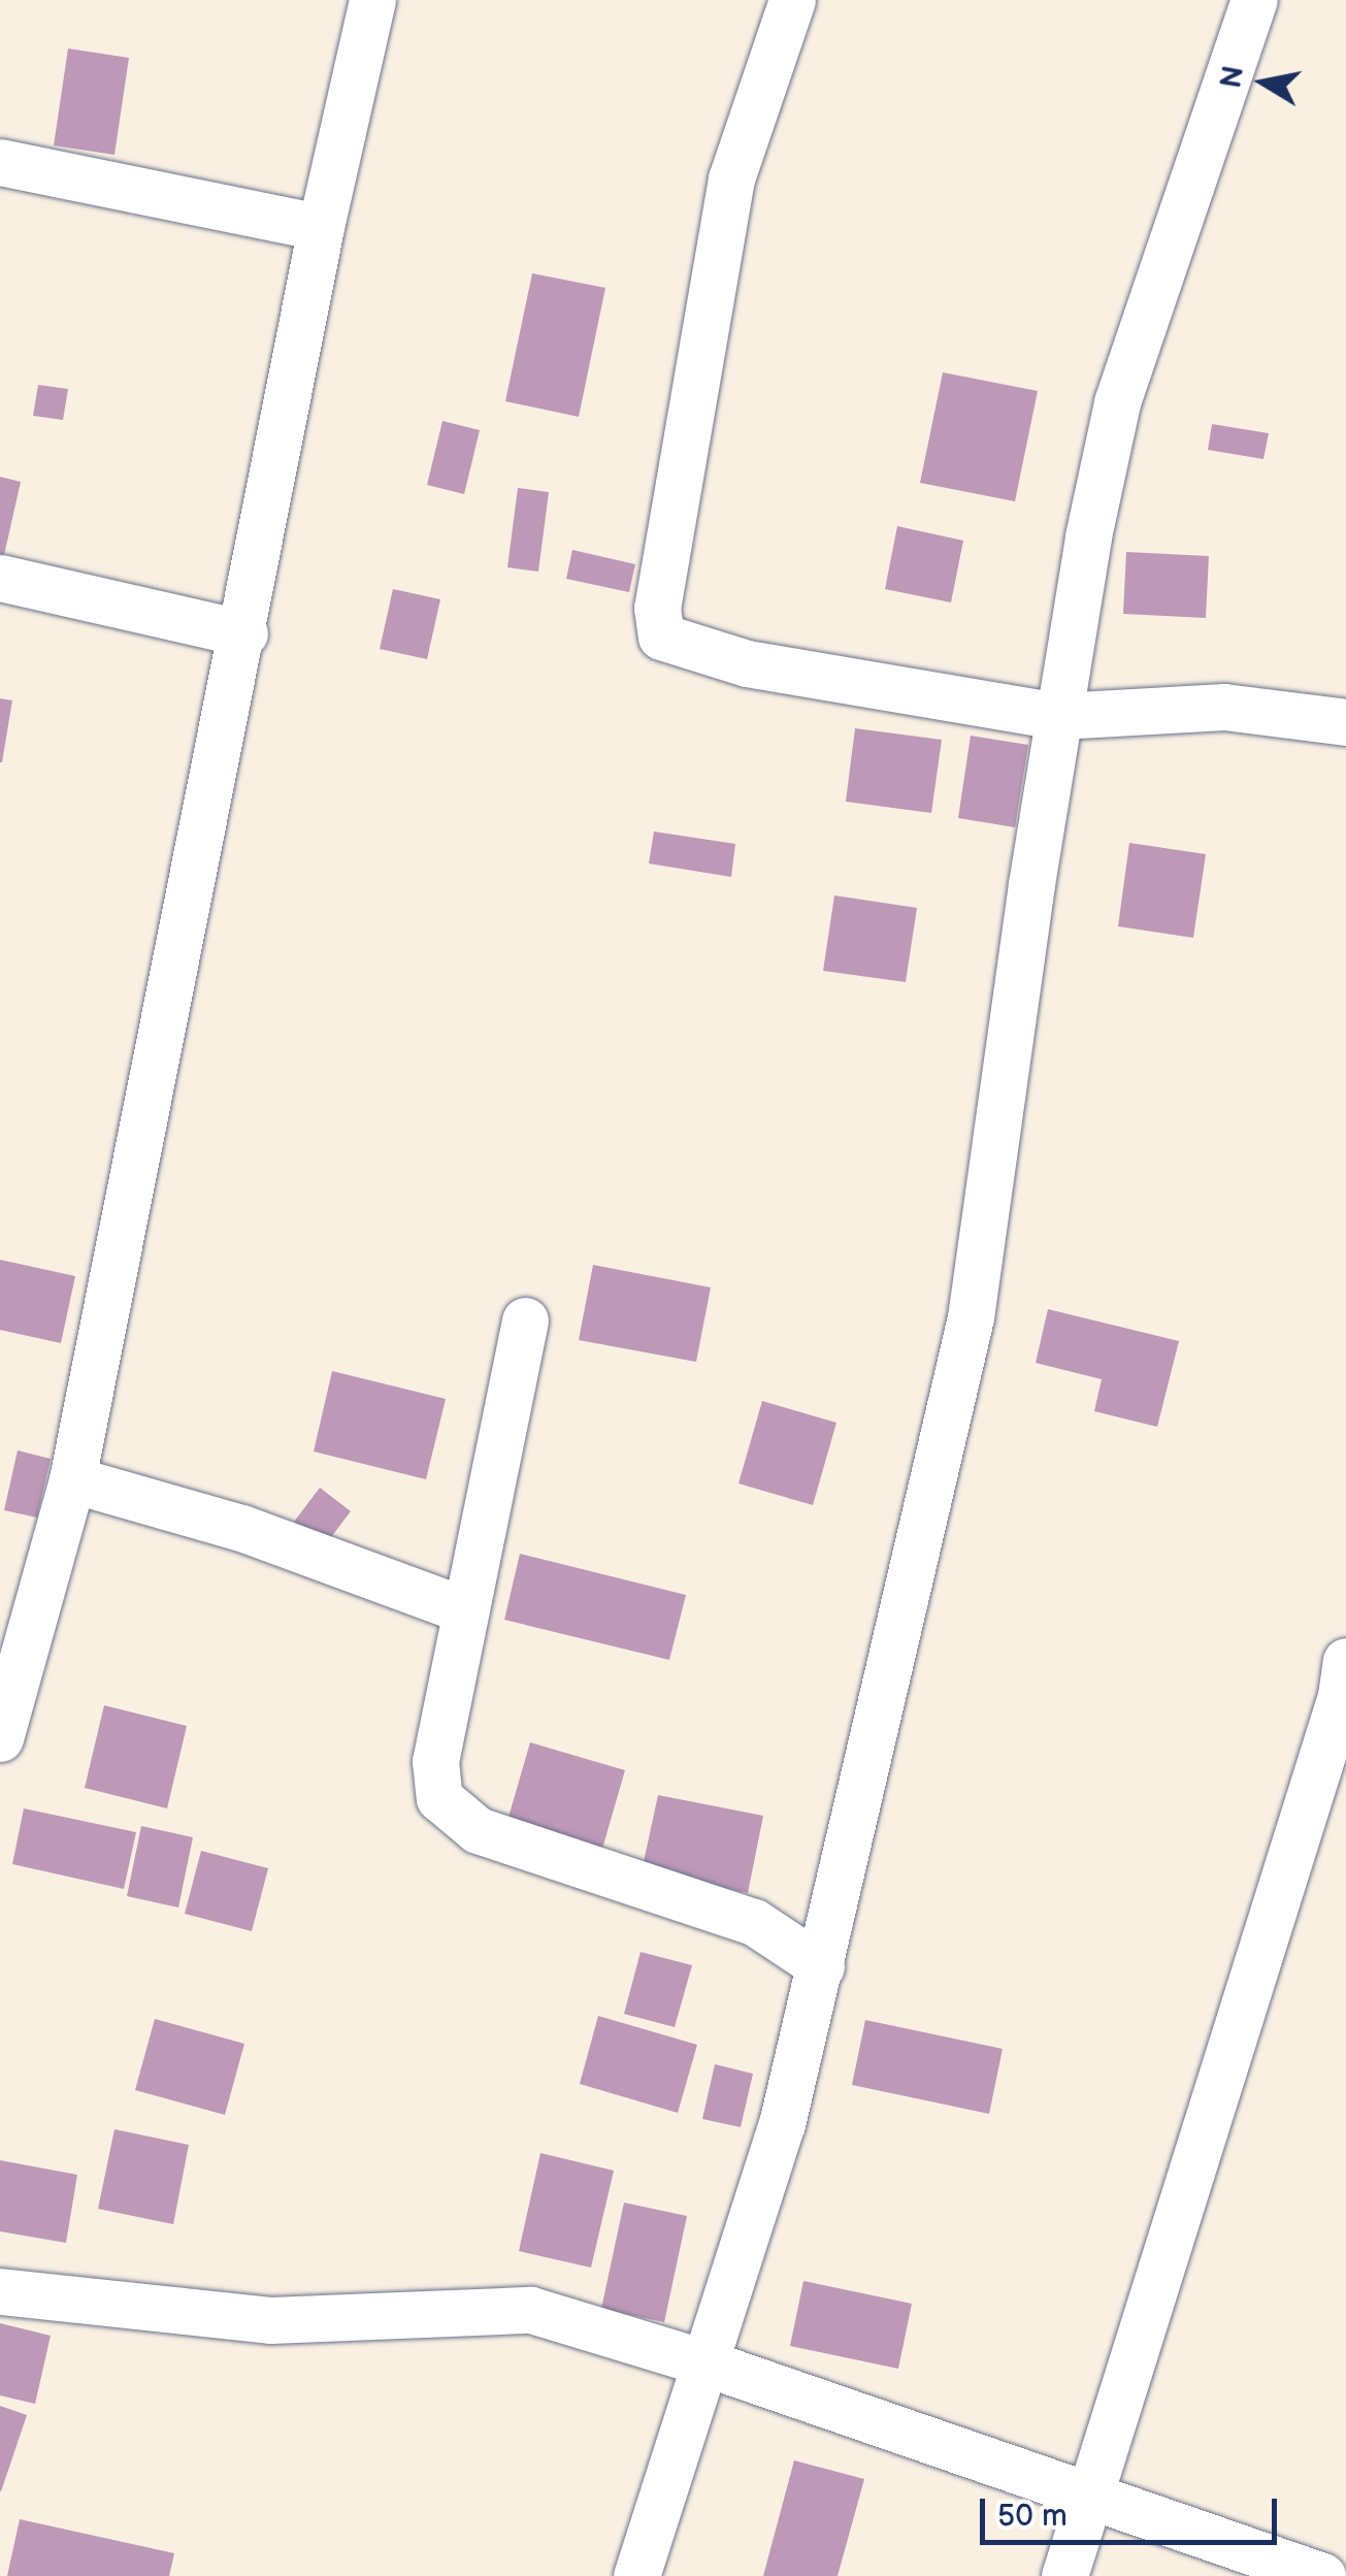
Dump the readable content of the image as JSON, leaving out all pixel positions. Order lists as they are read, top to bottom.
{
  "scale_bar": "50 m",
  "north": "left"
}
